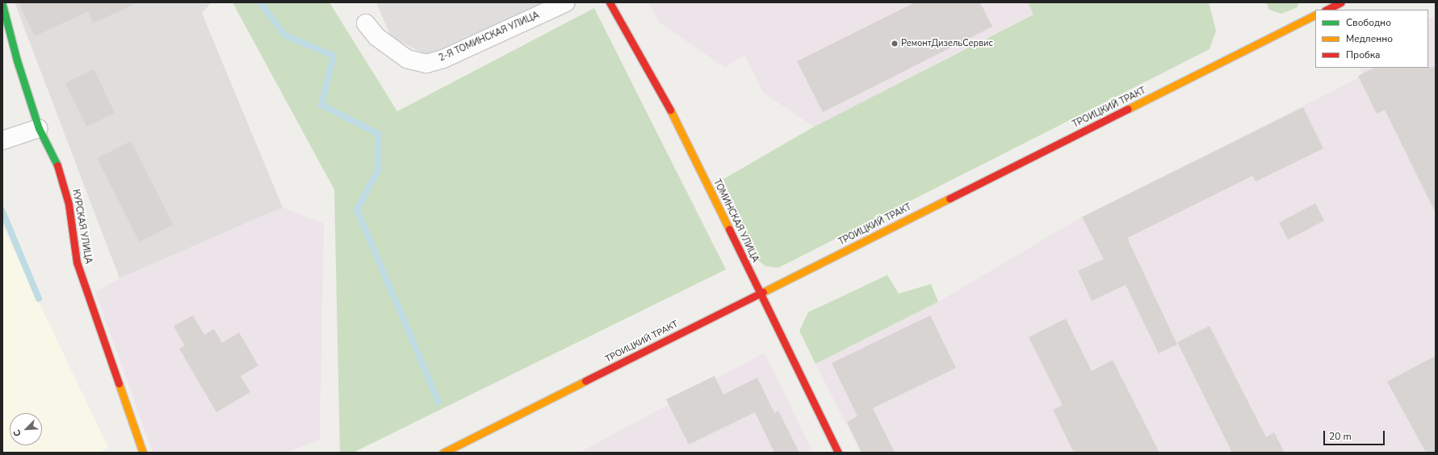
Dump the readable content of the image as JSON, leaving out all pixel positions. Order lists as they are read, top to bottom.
{
  "streets": {
    "street": [
      "2-Я ТОМИНСКАЯ УЛИЦА",
      "ТРОИЦКИЙ ТРАКТ",
      "ТОМИНСКАЯ УЛИЦА",
      "КУРСКАЯ УЛИЦА"
    ]
  },
  "crossings": [
    ["ТРОИЦКИЙ ТРАКТ", "ТОМИНСКАЯ УЛИЦА"]
  ],
  "places": ["РемонтДизельСервис"],
  "legend": ["Свободно", "Медленно", "Пробка"],
  "scale_bar": "20 m",
  "north": "bottom left"
}
